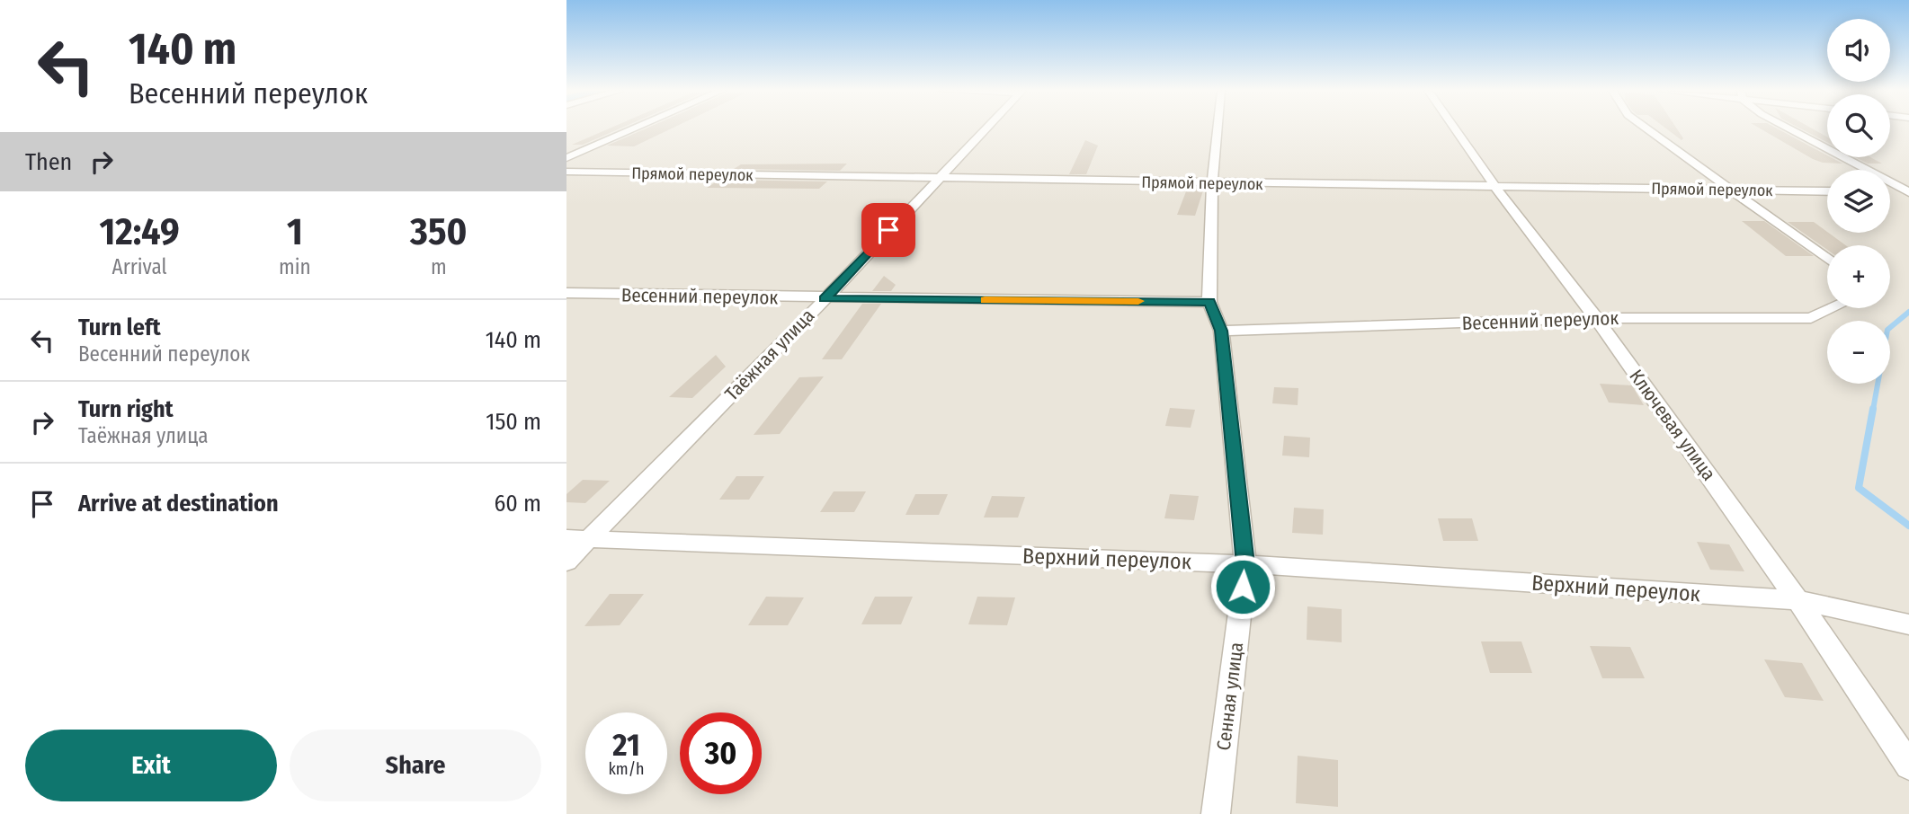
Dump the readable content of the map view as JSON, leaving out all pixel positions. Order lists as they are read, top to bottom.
{
  "streets": {
    "street": [
      "Прямой переулок",
      "Весенний переулок",
      "Таёжная улица",
      "Ключевая улица",
      "Верхний переулок",
      "Сенная улица"
    ]
  },
  "crossings": [
    ["Прямой переулок", "Таёжная улица"],
    ["Прямой переулок", "Ключевая улица"],
    ["Прямой переулок", "Сенная улица"],
    ["Весенний переулок", "Таёжная улица"],
    ["Весенний переулок", "Ключевая улица"],
    ["Весенний переулок", "Сенная улица"],
    ["Таёжная улица", "Верхний переулок"],
    ["Ключевая улица", "Верхний переулок"],
    ["Верхний переулок", "Сенная улица"]
  ],
  "page": {
    "turn": ["140 m", "Весенний переулок"],
    "map_buttons": ["+", "−"],
    "then": "Then",
    "eta": [
      "12:49",
      "Arrival",
      "1",
      "min",
      "350",
      "m"
    ],
    "list": [
      {
        "name": "Turn left",
        "note": "Весенний переулок",
        "value": "140 m"
      },
      {
        "name": "Turn right",
        "note": "Таёжная улица",
        "value": "150 m"
      },
      {
        "name": "Arrive at destination",
        "value": "60 m"
      }
    ],
    "speed": "21 km/h",
    "limit": "30",
    "buttons": ["Exit", "Share"]
  }
}
